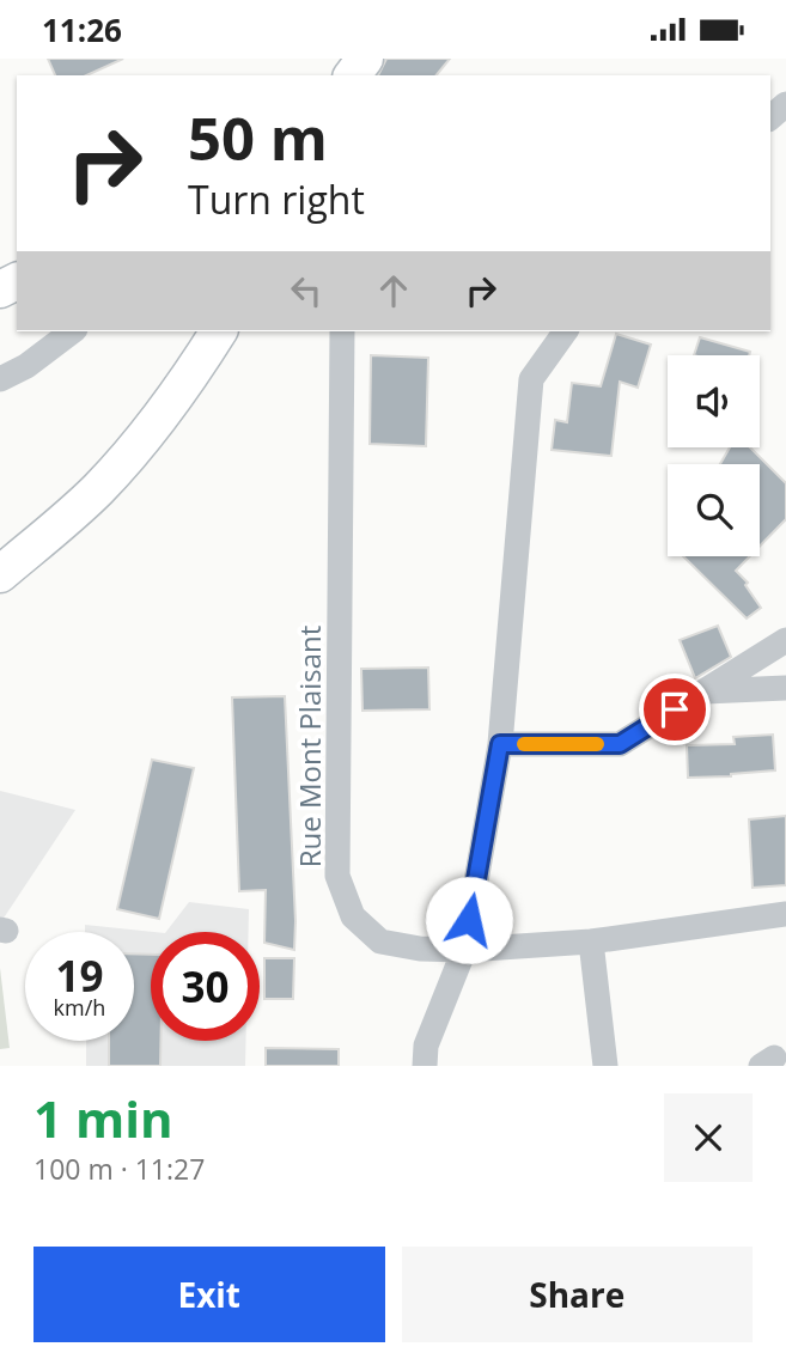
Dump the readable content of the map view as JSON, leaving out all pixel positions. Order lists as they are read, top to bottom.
{
  "streets": {
    "street": ["Rue Mont Plaisant"]
  },
  "page": {
    "status": "11:26",
    "turn": ["50 m", "Turn right"],
    "speed": "19 km/h",
    "limit": "30",
    "heading": ["1 min", "100 m · 11:27"],
    "buttons": ["Exit", "Share"]
  }
}
